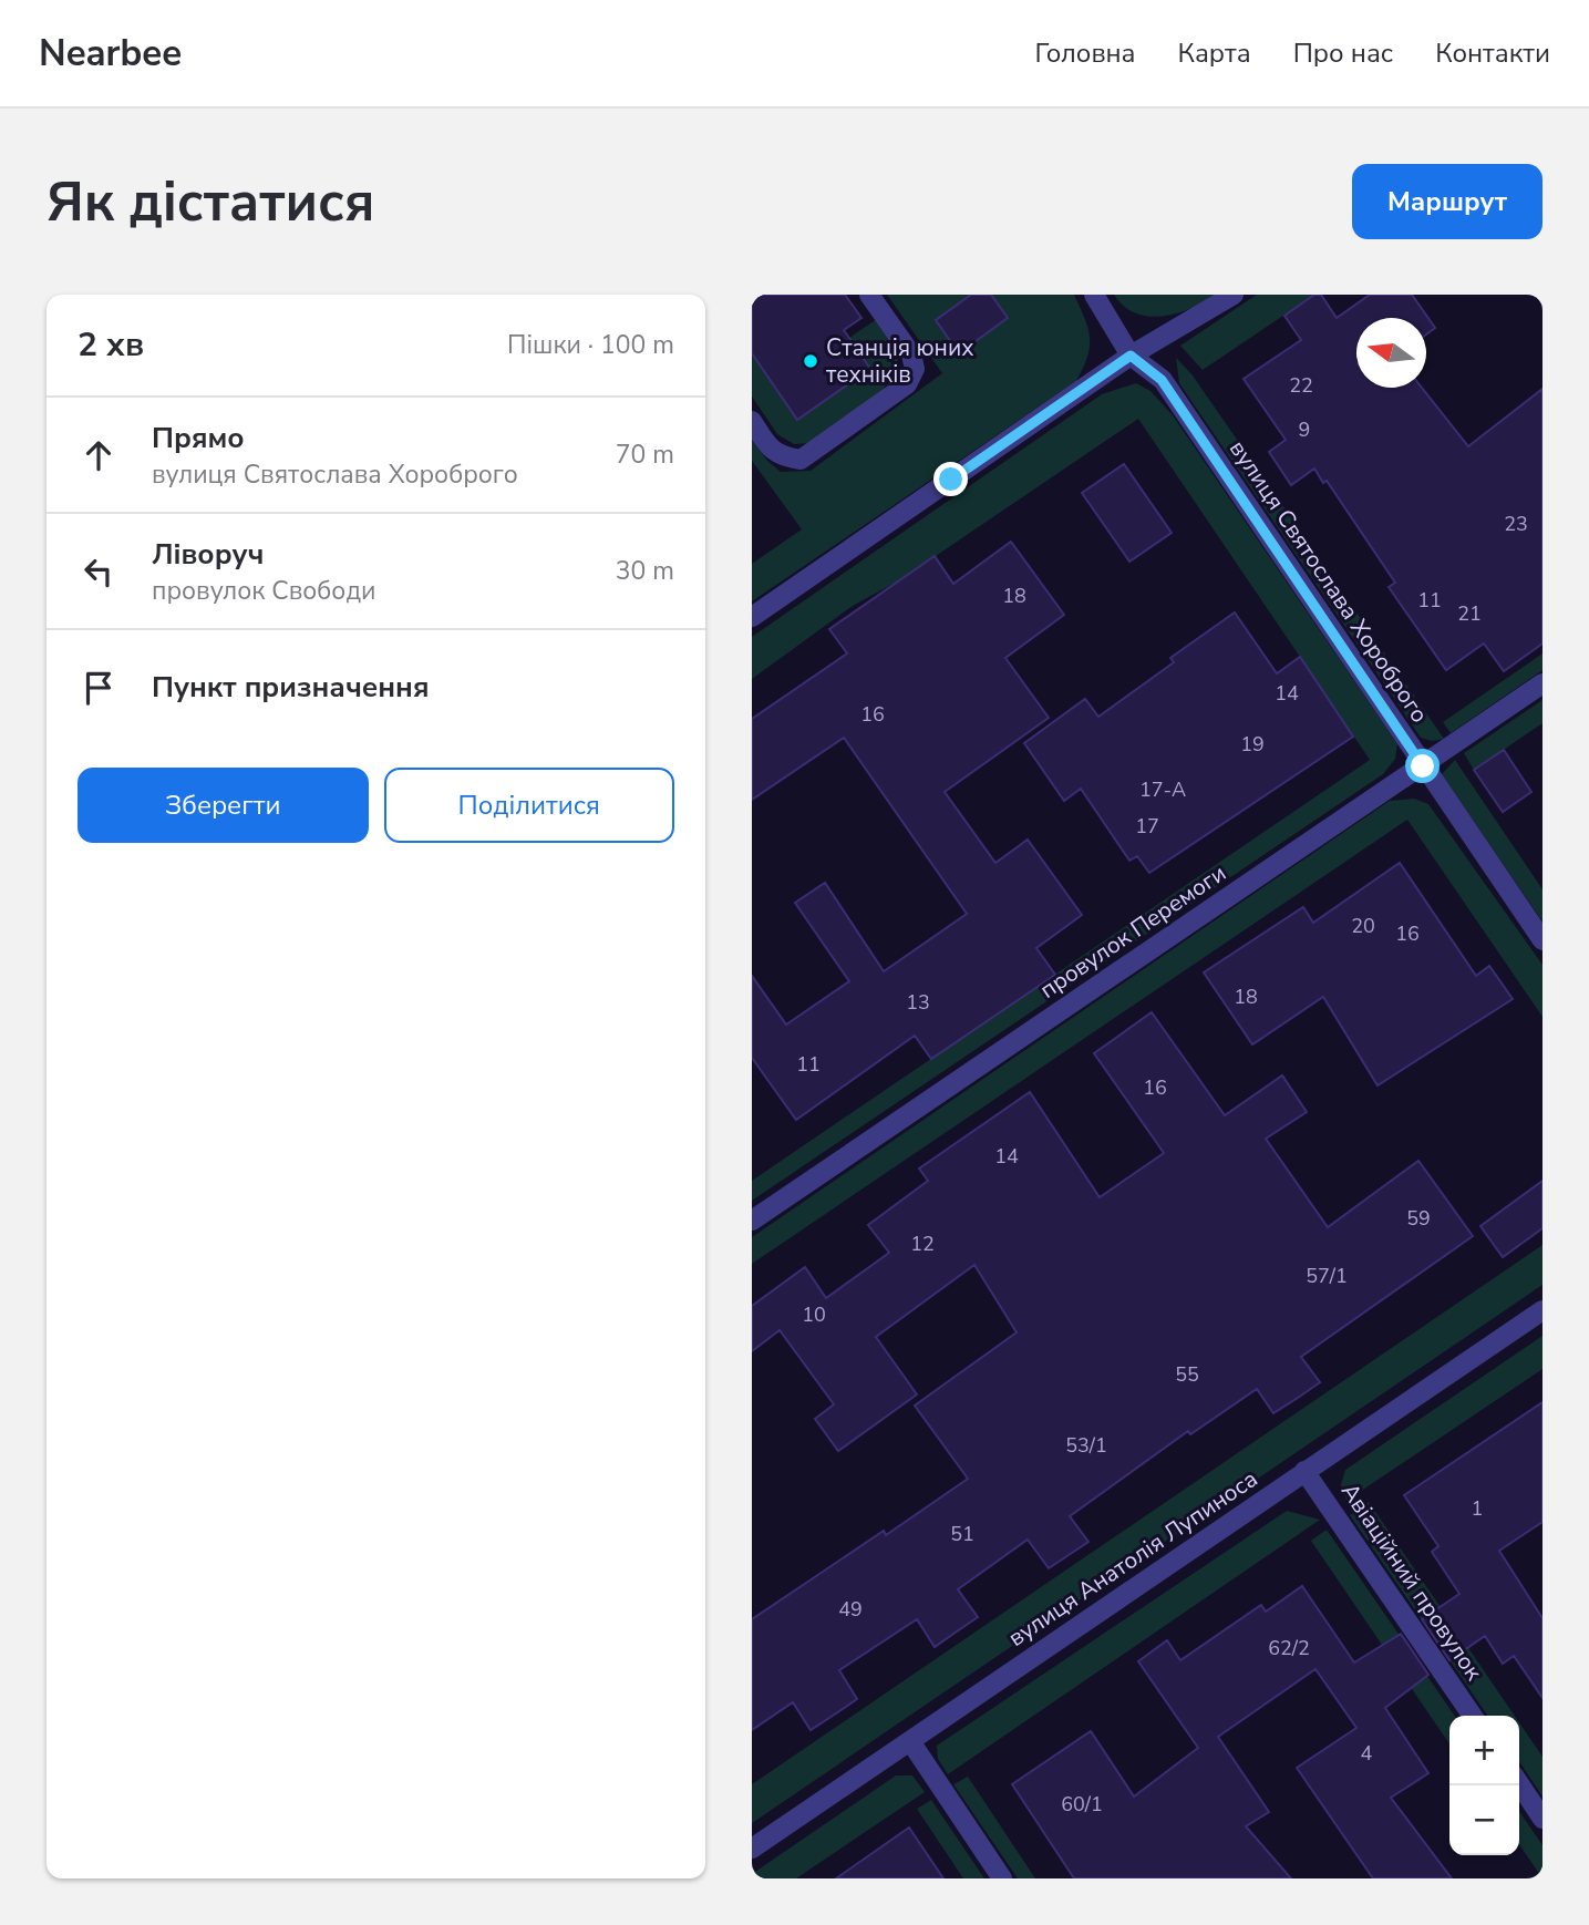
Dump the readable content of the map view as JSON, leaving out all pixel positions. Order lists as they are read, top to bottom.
{
  "streets": {
    "street": [
      "вулиця Святослава Хороброго",
      "провулок Перемоги",
      "вулиця Анатолія Лупиноса",
      "Авіаційний провулок"
    ]
  },
  "crossings": [
    ["вулиця Святослава Хороброго", "провулок Перемоги"],
    ["вулиця Анатолія Лупиноса", "Авіаційний провулок"]
  ],
  "places": ["Станція юних техніків"],
  "house_numbers": [
    "22",
    "9",
    "23",
    "18",
    "11",
    "21",
    "14",
    "16",
    "19",
    "17-А",
    "17",
    "20",
    "16",
    "18",
    "13",
    "11",
    "16",
    "14",
    "59",
    "12",
    "57/1",
    "10",
    "55",
    "53/1",
    "1",
    "51",
    "49",
    "62/2",
    "4",
    "60/1"
  ],
  "north": "left",
  "page": {
    "header": "Nearbee",
    "nav": [
      "Головна",
      "Карта",
      "Про нас",
      "Контакти"
    ],
    "buttons": [
      "Маршрут",
      ["Зберегти", "Поділитися"]
    ],
    "title": "Як дістатися",
    "heading": ["2 хв", "Пішки · 100 m"],
    "list": [
      ["Прямо", "вулиця Святослава Хороброго", "70 m"],
      ["Ліворуч", "провулок Свободи", "30 m"],
      "Пункт призначення"
    ],
    "map_buttons": ["+", "−"]
  }
}
